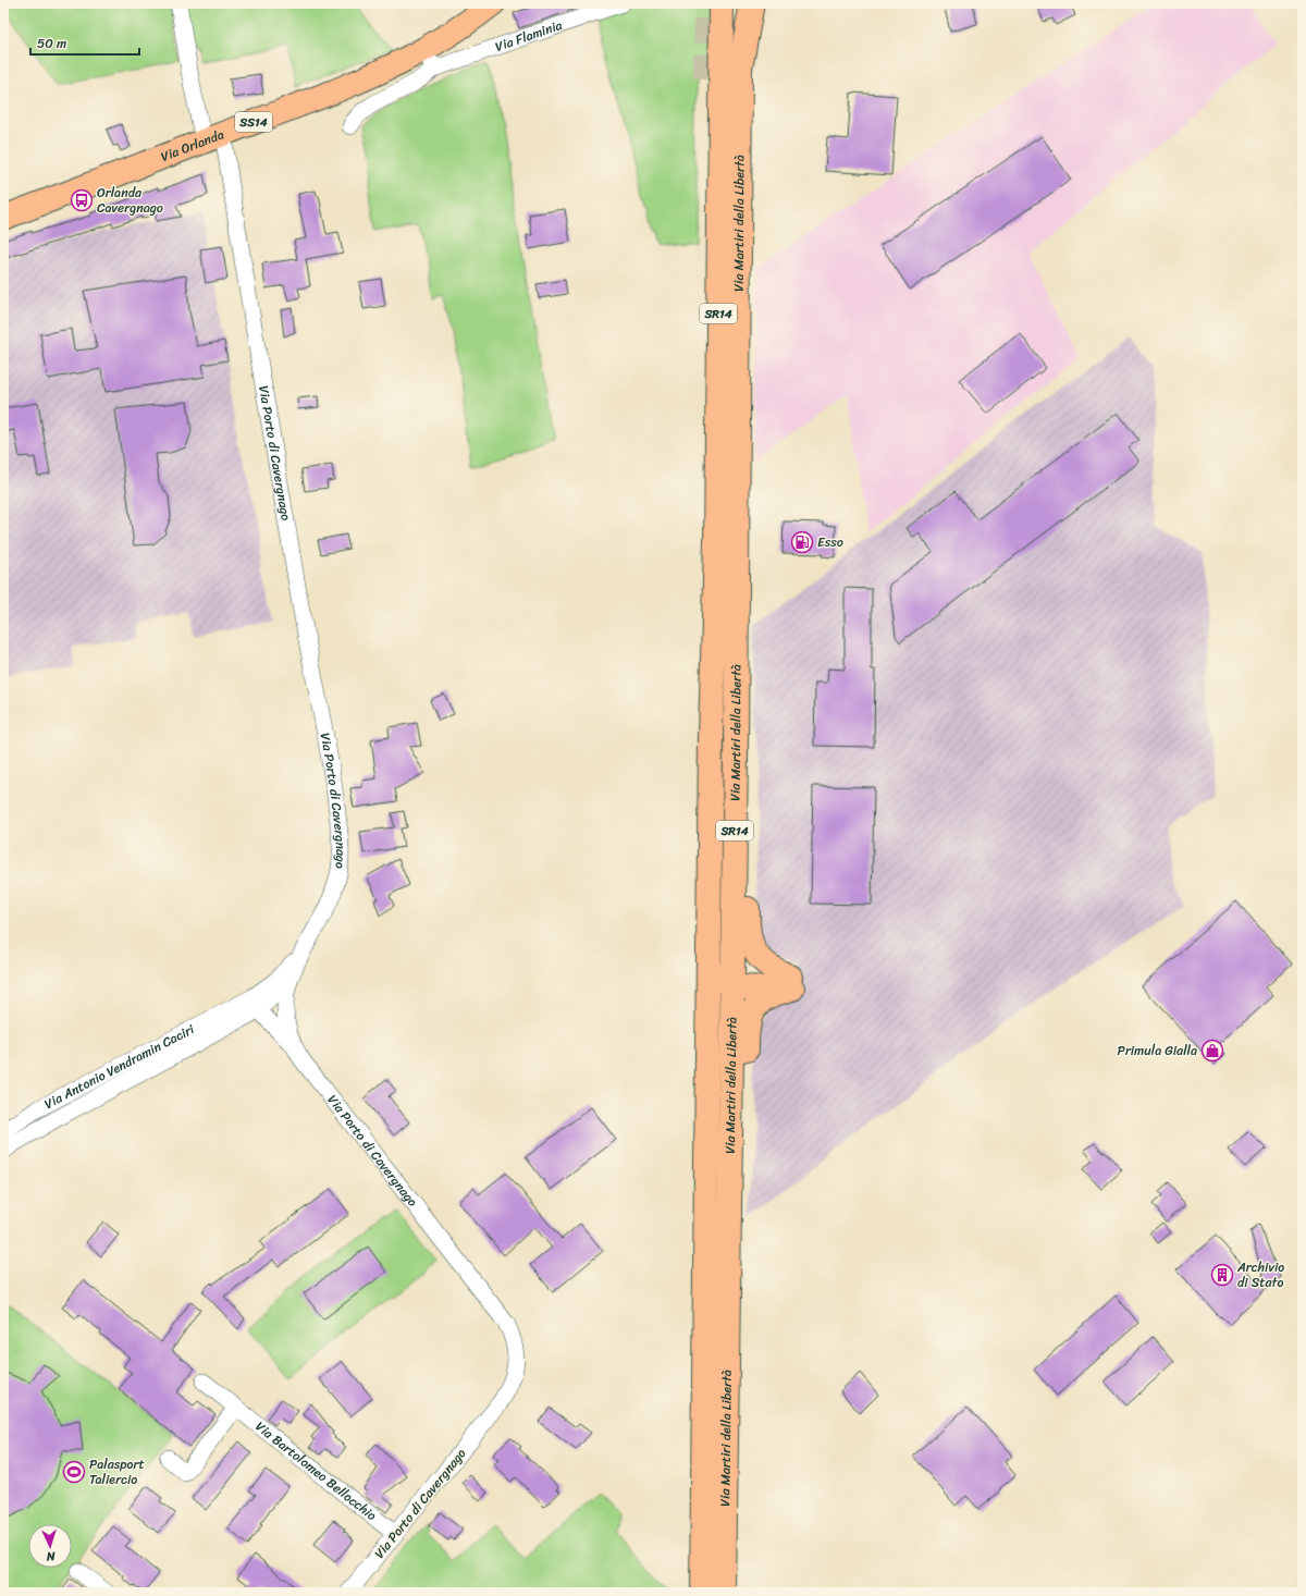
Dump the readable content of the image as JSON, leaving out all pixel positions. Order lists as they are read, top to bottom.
{
  "streets": {
    "main road": [
      "SS14",
      "Via Orlanda",
      "Via Martiri della Libertà",
      "SR14"
    ],
    "street": [
      "Via Flaminia",
      "Via Porto di Cavergnago",
      "Via Antonio Vendramin Caciri",
      "Via Bartolomeo Bellocchio"
    ]
  },
  "crossings": [
    ["Via Flaminia", "Via Orlanda"],
    ["Via Orlanda", "Via Porto di Cavergnago"],
    ["Via Martiri della Libertà", "SR14"],
    ["Via Porto di Cavergnago", "Via Antonio Vendramin Caciri"],
    ["Via Porto di Cavergnago", "Via Bartolomeo Bellocchio"]
  ],
  "places": {
    "bus stop": ["Orlanda Cavergnago"],
    "fuel station": ["Esso"],
    "shop": ["Primula Gialla"],
    "building": ["Archivio di Stato"],
    "sports": ["Palasport Taliercio"]
  },
  "scale_bar": "50 m",
  "north": "bottom"
}
